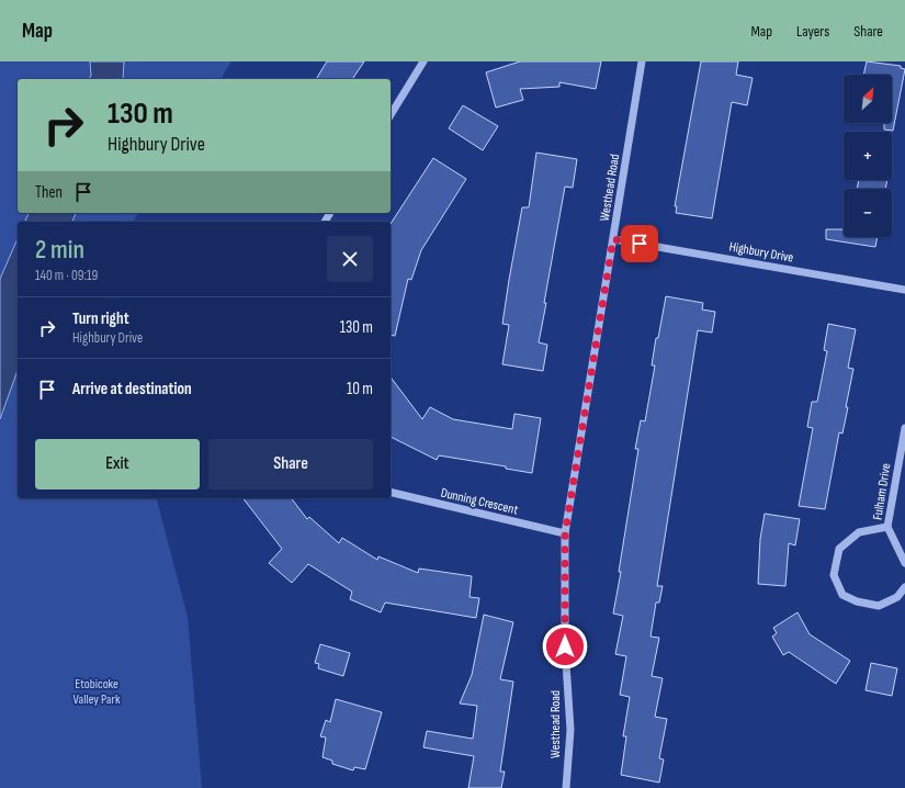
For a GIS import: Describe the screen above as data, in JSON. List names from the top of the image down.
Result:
{
  "streets": {
    "street": [
      "Westhead Road",
      "Highbury Drive",
      "Fulham Drive",
      "Dunning Crescent"
    ]
  },
  "crossings": [
    ["Westhead Road", "Highbury Drive"],
    ["Westhead Road", "Dunning Crescent"]
  ],
  "parks": ["Etobicoke Valley Park"],
  "north": "top right",
  "page": {
    "header": "Map",
    "nav": ["Map", "Layers", "Share"],
    "map_buttons": ["+", "−"],
    "turn": ["130 m", "Highbury Drive"],
    "then": "Then",
    "heading": ["2 min", "140 m · 09:19"],
    "list": [
      {
        "name": "Turn right",
        "note": "Highbury Drive",
        "value": "130 m"
      },
      {
        "name": "Arrive at destination",
        "value": "10 m"
      }
    ],
    "buttons": ["Exit", "Share"]
  }
}
